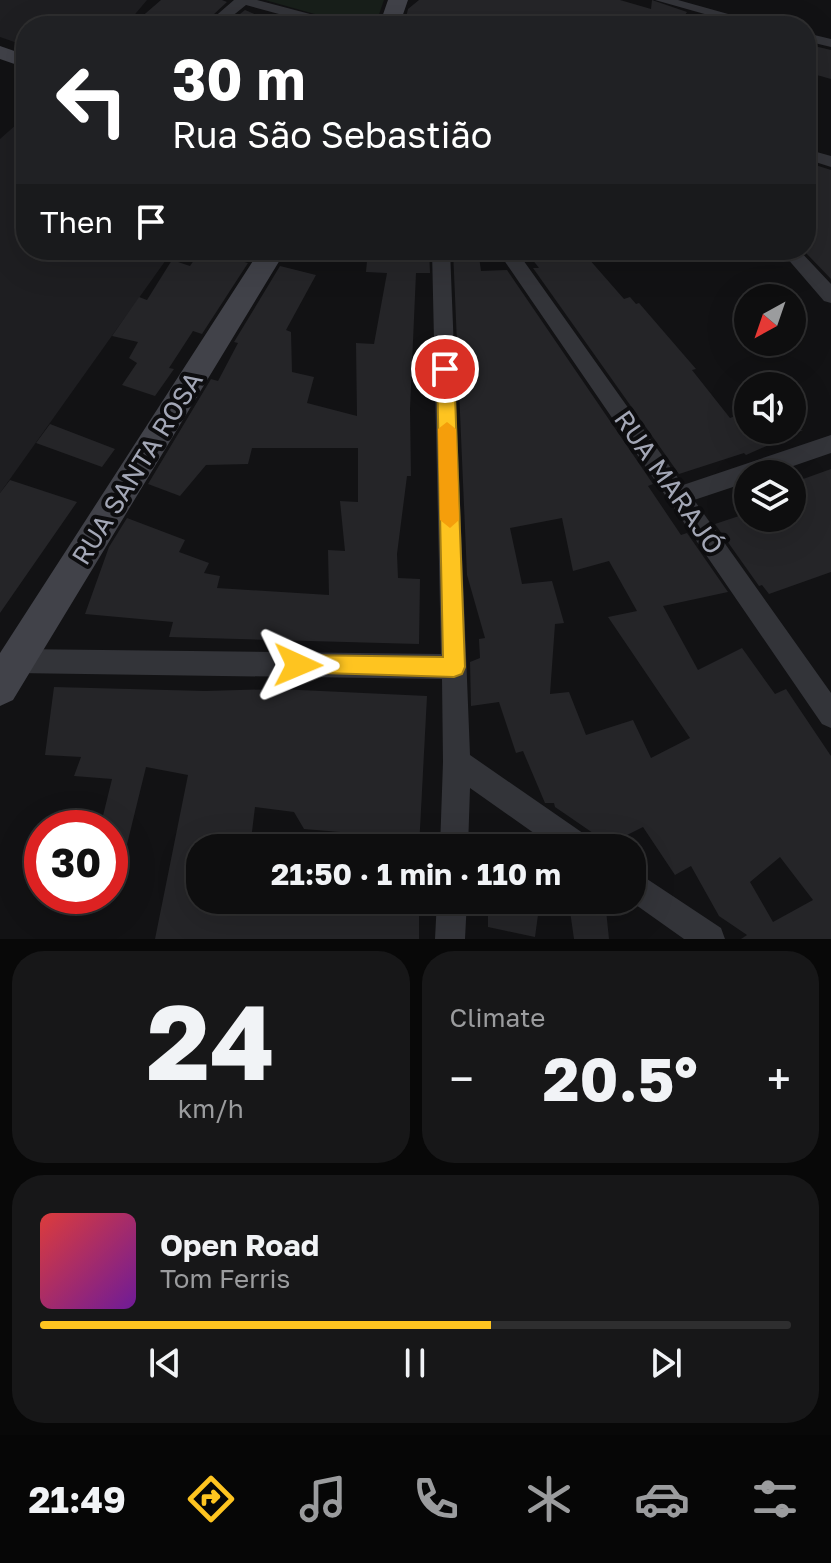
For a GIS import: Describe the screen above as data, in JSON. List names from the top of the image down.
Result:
{
  "streets": {
    "street": ["RUA SANTA ROSA", "RUA MARAJÓ"]
  },
  "north": "bottom left",
  "page": {
    "turn": ["30 m", "Rua São Sebastião"],
    "then": "Then",
    "limit": "30",
    "trip": "21:50 · 1 min · 110 m",
    "tile": [
      ["24", "km/h"],
      "Climate"
    ],
    "heat": ["−", "20.5°", "+"],
    "song": ["Open Road", "Tom Ferris"],
    "tabs": "21:49"
  }
}
